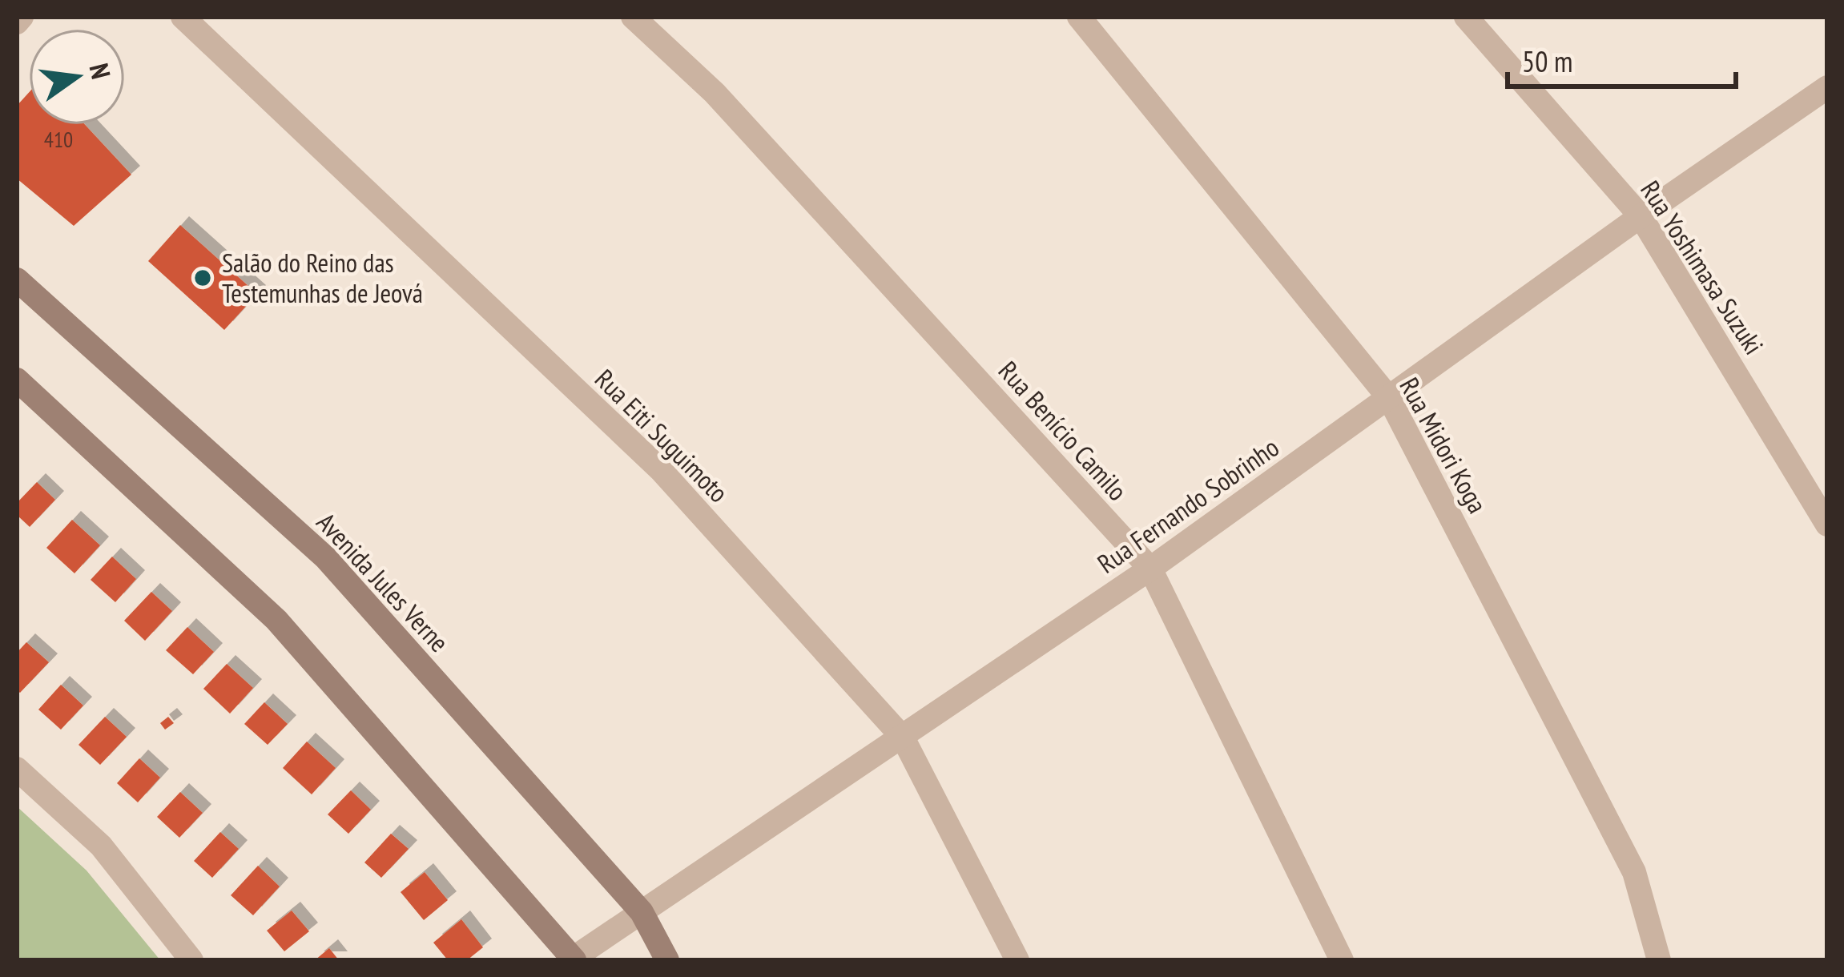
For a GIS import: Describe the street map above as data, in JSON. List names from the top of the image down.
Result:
{
  "streets": {
    "main road": ["Avenida Jules Verne"],
    "street": [
      "Rua Yoshimasa Suzuki",
      "Rua Benício Camilo",
      "Rua Eiti Suguimoto",
      "Rua Midori Koga",
      "Rua Fernando Sobrinho"
    ]
  },
  "crossings": [
    ["Rua Yoshimasa Suzuki", "Rua Fernando Sobrinho"],
    ["Rua Benício Camilo", "Rua Fernando Sobrinho"],
    ["Rua Eiti Suguimoto", "Rua Fernando Sobrinho"],
    ["Rua Midori Koga", "Rua Fernando Sobrinho"],
    ["Rua Fernando Sobrinho", "Avenida Jules Verne"]
  ],
  "places": ["Salão do Reino das Testemunhas de Jeová"],
  "house_numbers": ["410"],
  "scale_bar": "50 m",
  "north": "right"
}
